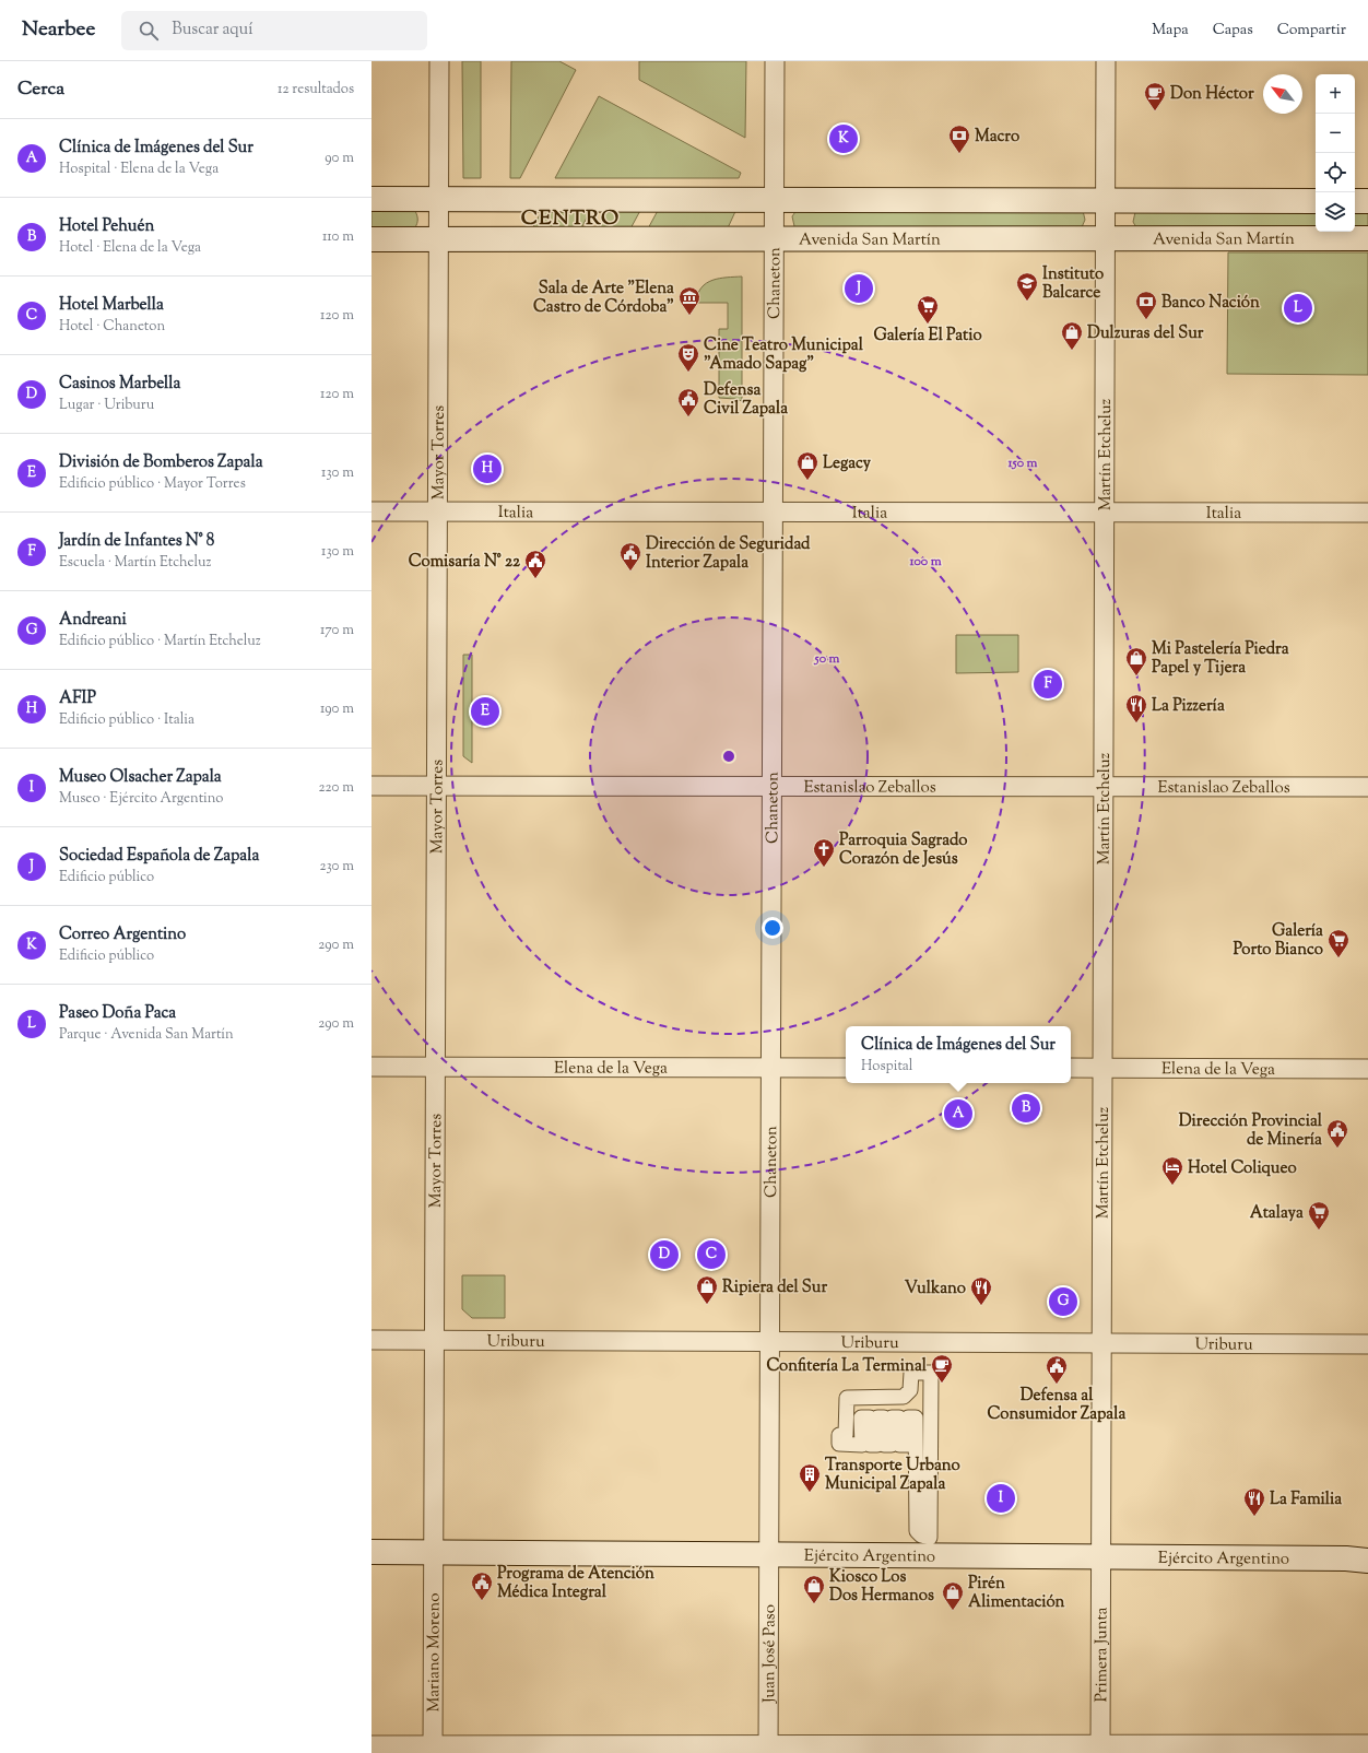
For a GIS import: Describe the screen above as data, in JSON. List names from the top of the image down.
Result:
{
  "streets": {
    "main road": ["Avenida San Martín", "Ejército Argentino"],
    "street": [
      "Chaneton",
      "Mayor Torres",
      "Martín Etcheluz",
      "Italia",
      "Estanislao Zeballos",
      "Elena de la Vega",
      "Uriburu",
      "Mariano Moreno",
      "Juan José Paso",
      "Primera Junta"
    ]
  },
  "crossings": [
    ["Avenida San Martín", "Chaneton"],
    ["Avenida San Martín", "Mayor Torres"],
    ["Avenida San Martín", "Martín Etcheluz"],
    ["Chaneton", "Italia"],
    ["Chaneton", "Estanislao Zeballos"],
    ["Chaneton", "Elena de la Vega"],
    ["Chaneton", "Uriburu"],
    ["Chaneton", "Ejército Argentino"],
    ["Chaneton", "Juan José Paso"],
    ["Mayor Torres", "Italia"],
    ["Mayor Torres", "Estanislao Zeballos"],
    ["Mayor Torres", "Elena de la Vega"],
    ["Mayor Torres", "Uriburu"],
    ["Mayor Torres", "Ejército Argentino"],
    ["Mayor Torres", "Mariano Moreno"],
    ["Martín Etcheluz", "Italia"],
    ["Martín Etcheluz", "Estanislao Zeballos"],
    ["Martín Etcheluz", "Elena de la Vega"],
    ["Martín Etcheluz", "Uriburu"],
    ["Martín Etcheluz", "Ejército Argentino"],
    ["Martín Etcheluz", "Primera Junta"],
    ["Ejército Argentino", "Mariano Moreno"],
    ["Ejército Argentino", "Juan José Paso"],
    ["Ejército Argentino", "Primera Junta"]
  ],
  "districts": ["CENTRO"],
  "places": {
    "cafe": ["Don Héctor", "Confitería La Terminal"],
    "bank": ["Macro", "Banco Nación"],
    "school or university": ["Instituto Balcarce"],
    "museum": ["Sala de Arte \"Elena Castro de Córdoba\""],
    "supermarket": ["Galería El Patio", "Galería Porto Bianco", "Atalaya"],
    "shop": [
      "Dulzuras del Sur",
      "Legacy",
      "Mi Pastelería Piedra Papel y Tijera",
      "Ripiera del Sur",
      "Kiosco Los Dos Hermanos",
      "Pirén Alimentación"
    ],
    "theatre": ["Cine Teatro Municipal \"Amado Sapag\""],
    "public building": [
      "Defensa Civil Zapala",
      "Dirección de Seguridad Interior Zapala",
      "Comisaría N° 22",
      "Dirección Provincial de Minería",
      "Defensa al Consumidor Zapala",
      "Programa de Atención Médica Integral"
    ],
    "restaurant": ["La Pizzería", "Vulkano", "La Familia"],
    "church": ["Parroquia Sagrado Corazón de Jesús"],
    "hotel": ["Hotel Coliqueo"],
    "building": ["Transporte Urbano Municipal Zapala"]
  },
  "north": "top left",
  "page": {
    "header": "Nearbee",
    "search": "Buscar aquí",
    "nav": ["Mapa", "Capas", "Compartir"],
    "heading": ["Cerca", "12 resultados"],
    "map_buttons": ["+", "−"],
    "list": [
      {
        "mark": "A",
        "name": "Clínica de Imágenes del Sur",
        "note": "Hospital · Elena de la Vega",
        "value": "90 m"
      },
      {
        "mark": "B",
        "name": "Hotel Pehuén",
        "note": "Hotel · Elena de la Vega",
        "value": "110 m"
      },
      {
        "mark": "C",
        "name": "Hotel Marbella",
        "note": "Hotel · Chaneton",
        "value": "120 m"
      },
      {
        "mark": "D",
        "name": "Casinos Marbella",
        "note": "Lugar · Uriburu",
        "value": "120 m"
      },
      {
        "mark": "E",
        "name": "División de Bomberos Zapala",
        "note": "Edificio público · Mayor Torres",
        "value": "130 m"
      },
      {
        "mark": "F",
        "name": "Jardín de Infantes N° 8",
        "note": "Escuela · Martín Etcheluz",
        "value": "130 m"
      },
      {
        "mark": "G",
        "name": "Andreani",
        "note": "Edificio público · Martín Etcheluz",
        "value": "170 m"
      },
      {
        "mark": "H",
        "name": "AFIP",
        "note": "Edificio público · Italia",
        "value": "190 m"
      },
      {
        "mark": "I",
        "name": "Museo Olsacher Zapala",
        "note": "Museo · Ejército Argentino",
        "value": "220 m"
      },
      {
        "mark": "J",
        "name": "Sociedad Española de Zapala",
        "note": "Edificio público",
        "value": "230 m"
      },
      {
        "mark": "K",
        "name": "Correo Argentino",
        "note": "Edificio público",
        "value": "290 m"
      },
      {
        "mark": "L",
        "name": "Paseo Doña Paca",
        "note": "Parque · Avenida San Martín",
        "value": "290 m"
      }
    ],
    "pins": [
      "K",
      "J",
      "L",
      "H",
      "F",
      "E",
      "B",
      "A",
      "C",
      "D",
      "G",
      "I"
    ],
    "popup": ["Clínica de Imágenes del Sur", "Hospital"]
  },
  "rings": ["150 m", "100 m", "50 m"]
}
